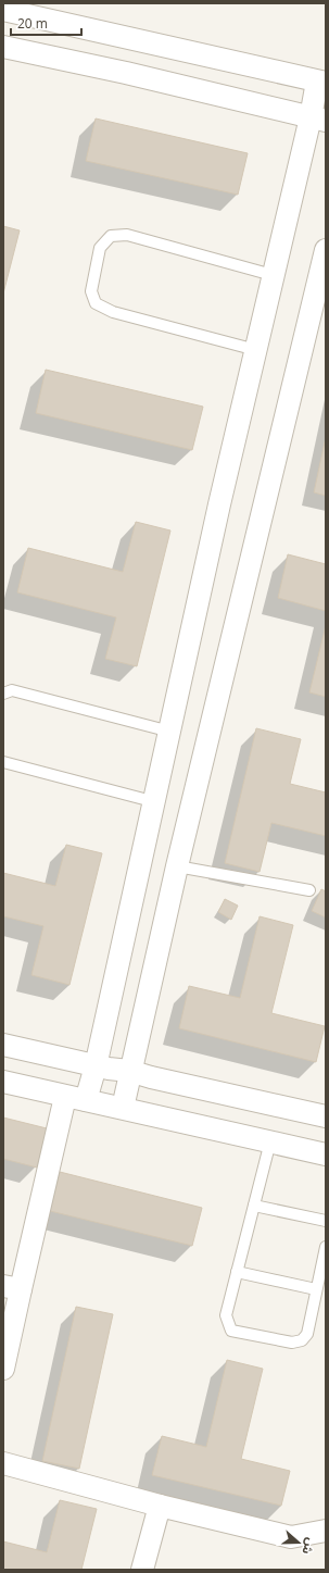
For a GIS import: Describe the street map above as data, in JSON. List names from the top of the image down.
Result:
{
  "scale_bar": "20 m",
  "north": "right"
}
